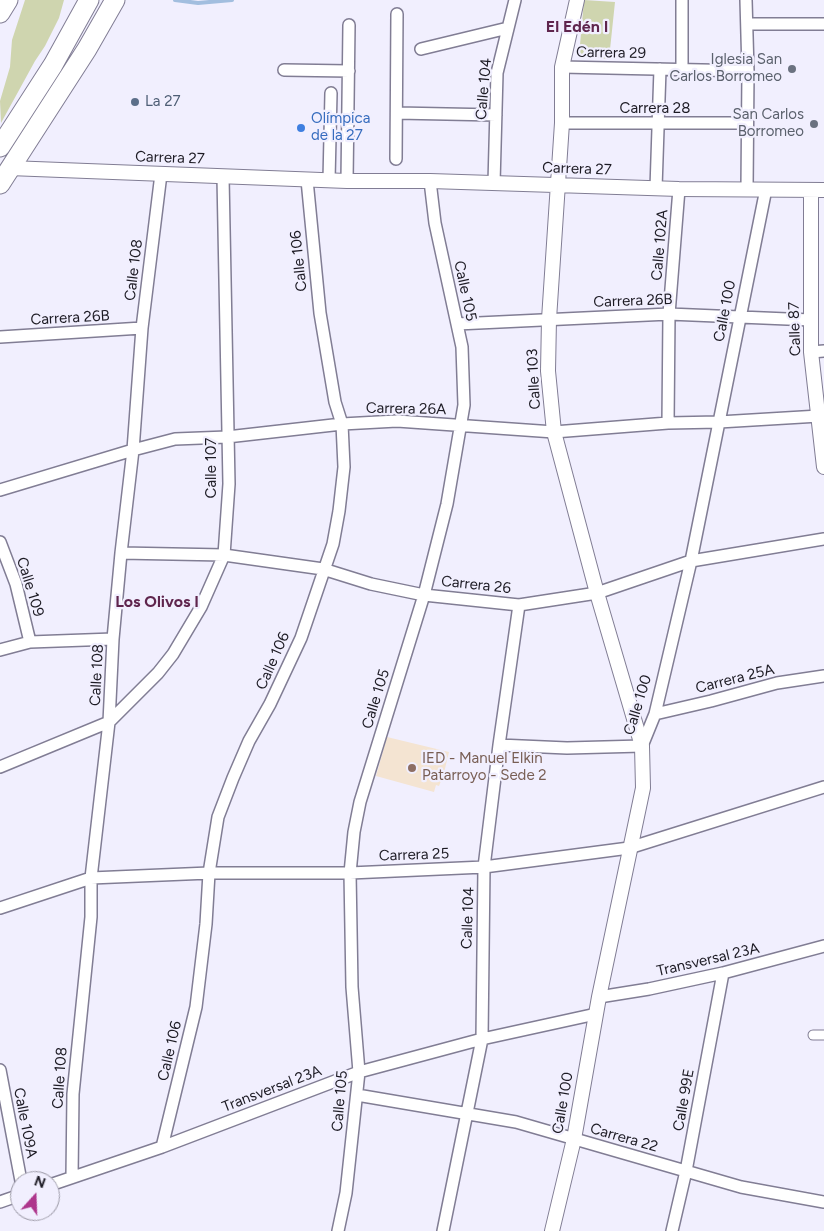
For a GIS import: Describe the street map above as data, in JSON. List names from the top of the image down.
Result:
{
  "streets": {
    "street": [
      "Carrera 29",
      "Calle 104",
      "Carrera 28",
      "Carrera 27",
      "Calle 102A",
      "Calle 106",
      "Calle 108",
      "Calle 105",
      "Carrera 26B",
      "Calle 100",
      "Calle 87",
      "Calle 103",
      "Carrera 26A",
      "Calle 107",
      "Carrera 26",
      "Calle 109",
      "Carrera 25A",
      "Carrera 25",
      "Transversal 23A",
      "Calle 99E",
      "Calle 109A",
      "Carrera 22"
    ]
  },
  "crossings": [
    ["Carrera 29", "Calle 102A"],
    ["Carrera 29", "Calle 103"],
    ["Calle 104", "Carrera 27"],
    ["Calle 104", "Carrera 26"],
    ["Calle 104", "Carrera 25"],
    ["Calle 104", "Transversal 23A"],
    ["Calle 104", "Carrera 22"],
    ["Carrera 28", "Calle 102A"],
    ["Carrera 28", "Calle 103"],
    ["Carrera 27", "Calle 102A"],
    ["Carrera 27", "Calle 106"],
    ["Carrera 27", "Calle 108"],
    ["Carrera 27", "Calle 105"],
    ["Carrera 27", "Calle 100"],
    ["Carrera 27", "Calle 87"],
    ["Carrera 27", "Calle 103"],
    ["Carrera 27", "Calle 107"],
    ["Calle 102A", "Carrera 26B"],
    ["Calle 102A", "Carrera 26A"],
    ["Calle 106", "Carrera 26A"],
    ["Calle 106", "Carrera 26"],
    ["Calle 106", "Carrera 25"],
    ["Calle 106", "Transversal 23A"],
    ["Calle 108", "Carrera 26B"],
    ["Calle 108", "Carrera 26A"],
    ["Calle 108", "Calle 107"],
    ["Calle 108", "Carrera 26"],
    ["Calle 108", "Carrera 25"],
    ["Calle 108", "Transversal 23A"],
    ["Calle 105", "Carrera 26B"],
    ["Calle 105", "Carrera 26A"],
    ["Calle 105", "Carrera 26"],
    ["Calle 105", "Carrera 25"],
    ["Calle 105", "Transversal 23A"],
    ["Calle 105", "Carrera 22"],
    ["Carrera 26B", "Calle 100"],
    ["Carrera 26B", "Calle 87"],
    ["Carrera 26B", "Calle 103"],
    ["Calle 100", "Calle 103"],
    ["Calle 100", "Carrera 26A"],
    ["Calle 100", "Carrera 26"],
    ["Calle 100", "Carrera 25A"],
    ["Calle 100", "Carrera 25"],
    ["Calle 100", "Transversal 23A"],
    ["Calle 100", "Carrera 22"],
    ["Calle 87", "Carrera 26A"],
    ["Calle 103", "Carrera 26A"],
    ["Calle 103", "Carrera 26"],
    ["Carrera 26A", "Calle 107"],
    ["Calle 107", "Carrera 26"],
    ["Transversal 23A", "Calle 99E"],
    ["Calle 99E", "Carrera 22"]
  ],
  "districts": ["El Edén I", "Los Olivos I"],
  "places": [
    "Iglesia San Carlos Borromeo",
    "La 27",
    "San Carlos Borromeo",
    "Olímpica de la 27",
    "IED - Manuel Elkin Patarroyo - Sede 2"
  ],
  "north": "top"
}
